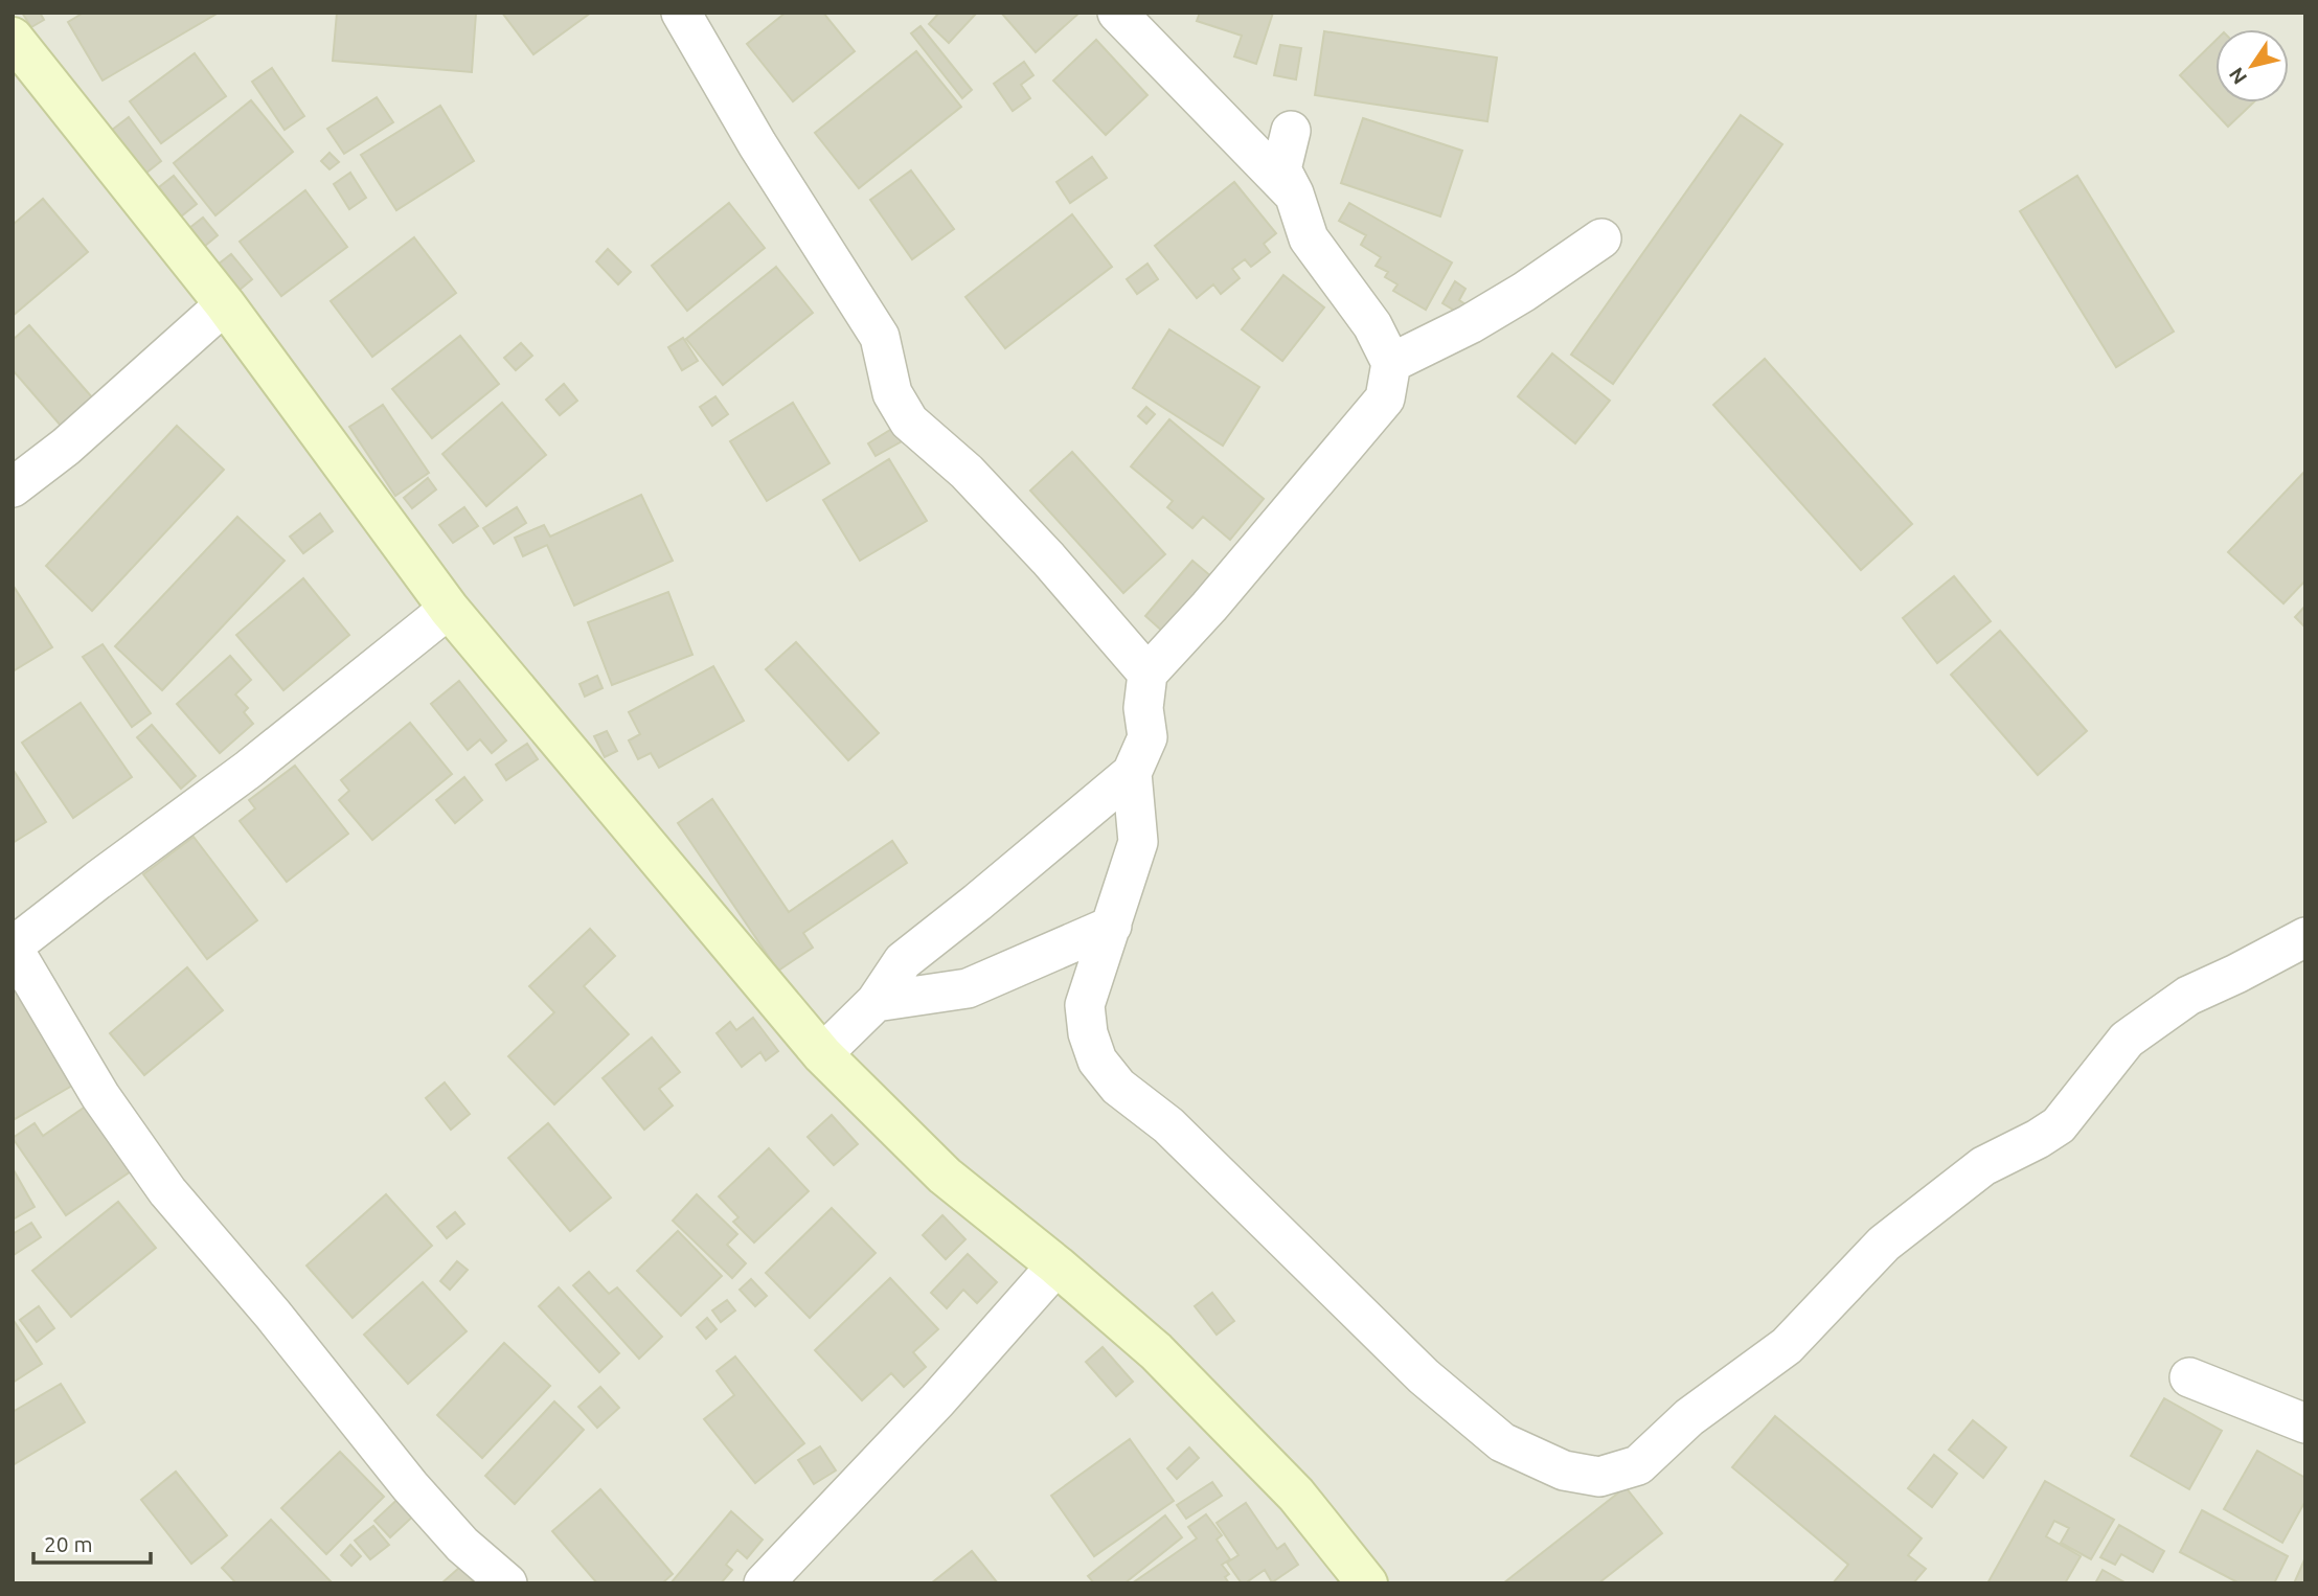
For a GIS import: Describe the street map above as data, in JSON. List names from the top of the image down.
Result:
{
  "scale_bar": "20 m",
  "north": "bottom left"
}
